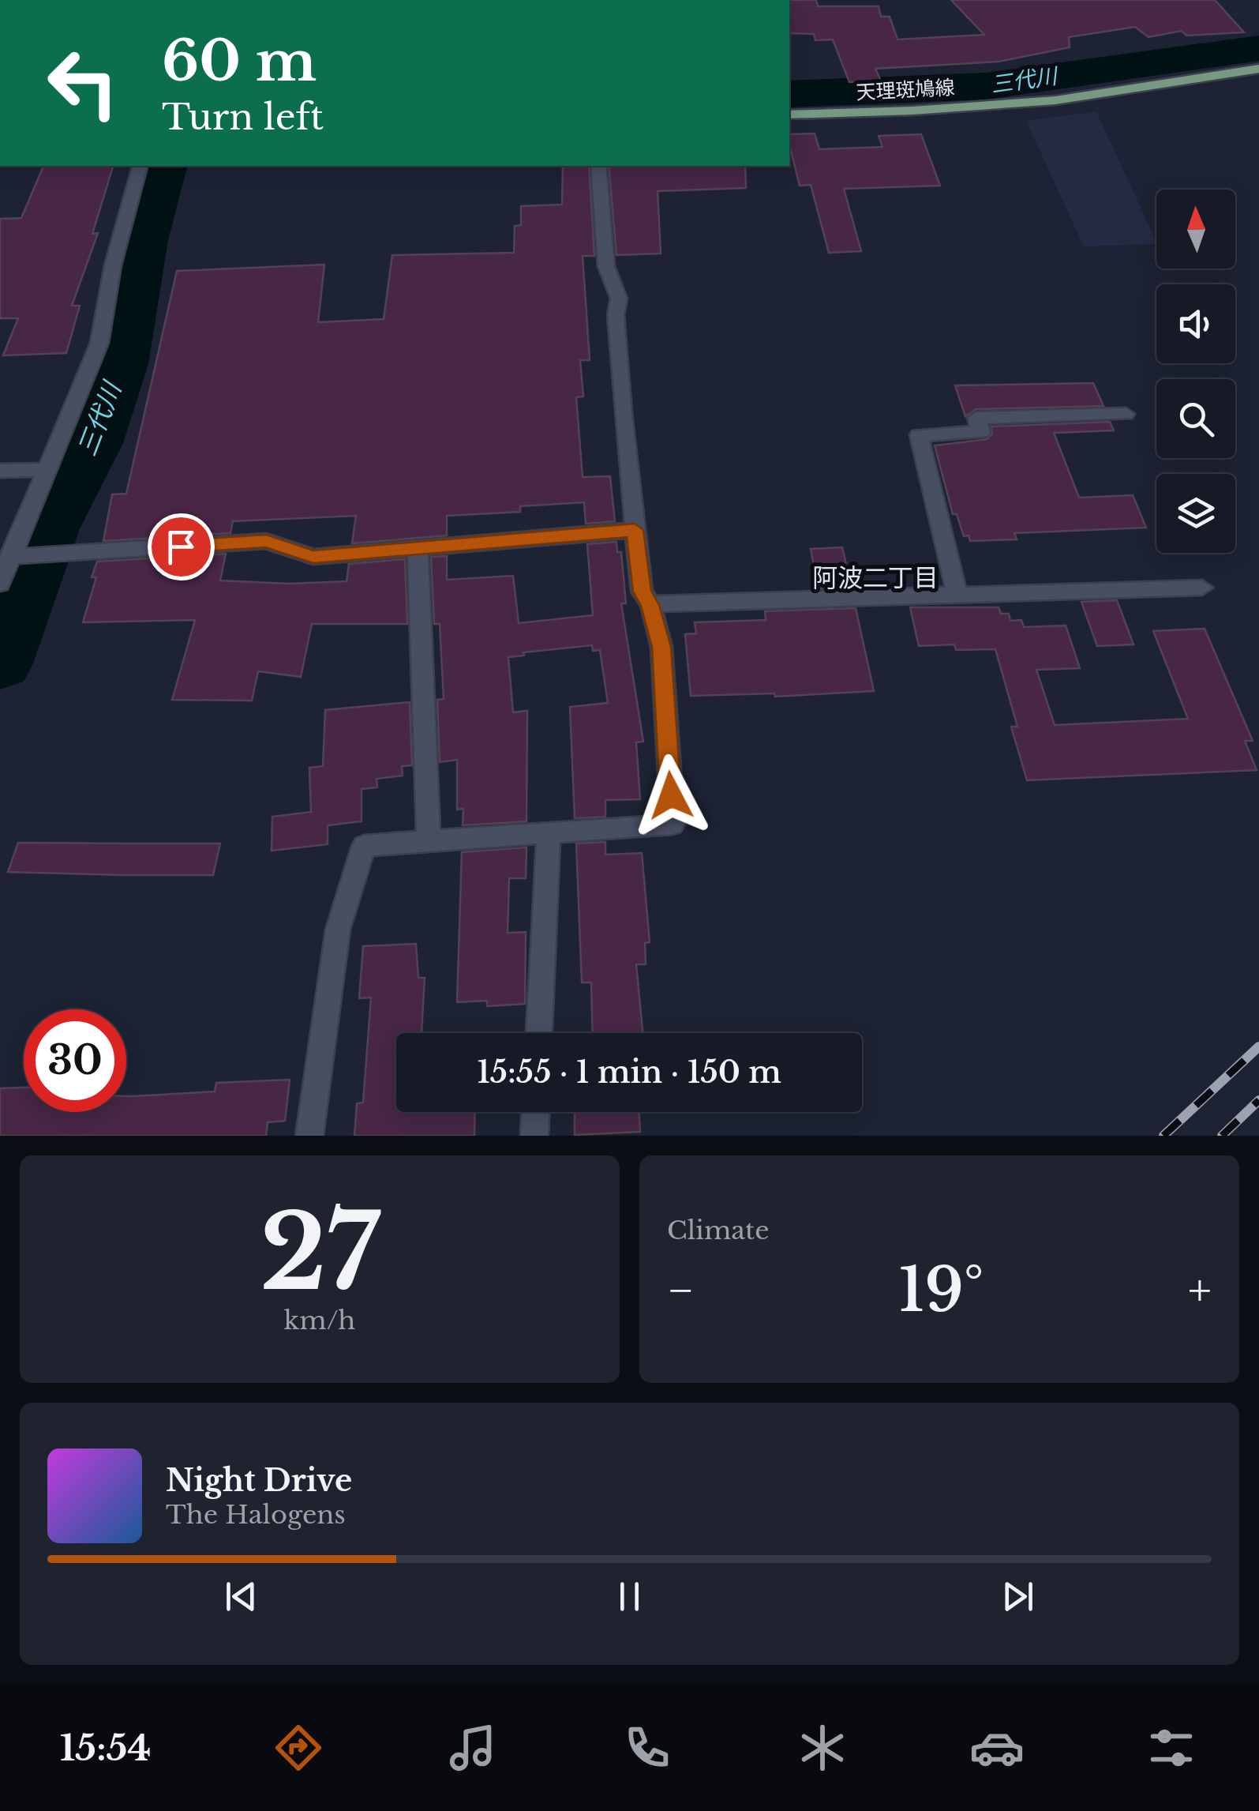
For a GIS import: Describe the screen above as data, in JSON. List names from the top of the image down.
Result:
{
  "streets": {
    "main road": ["天理斑鳩線"]
  },
  "districts": ["阿波二丁目"],
  "water": ["三代川"],
  "north": "top",
  "page": {
    "turn": ["60 m", "Turn left"],
    "limit": "30",
    "trip": "15:55 · 1 min · 150 m",
    "tile": [
      ["27", "km/h"],
      "Climate"
    ],
    "heat": ["−", "19°", "+"],
    "song": ["Night Drive", "The Halogens"],
    "tabs": "15:54"
  }
}
